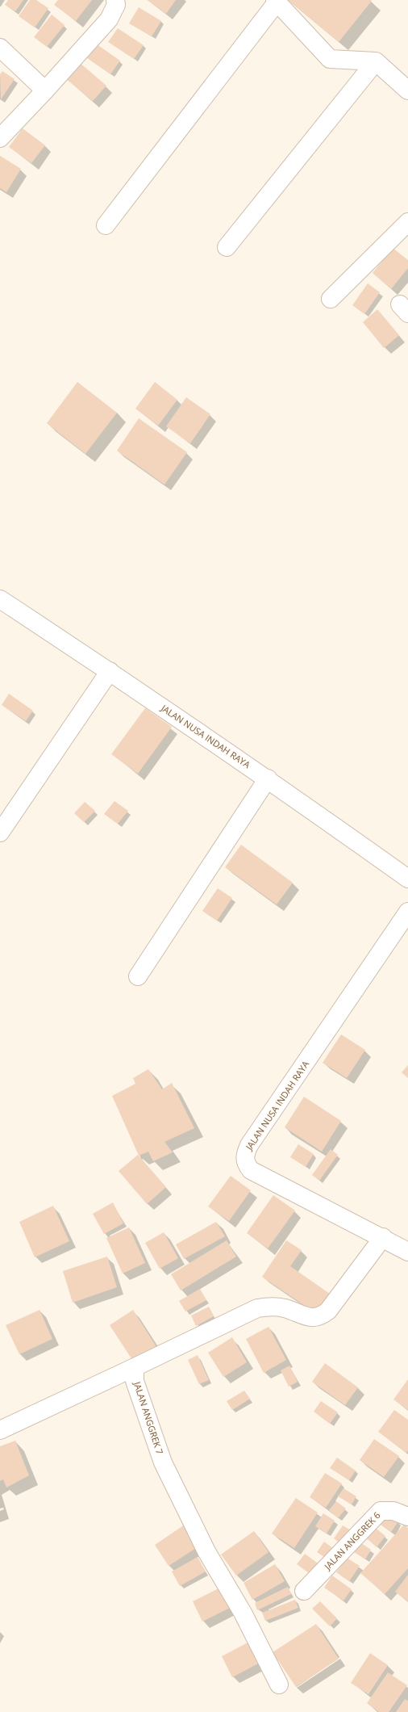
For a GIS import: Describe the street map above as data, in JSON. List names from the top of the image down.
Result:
{
  "streets": {
    "street": ["JALAN NUSA INDAH RAYA", "JALAN ANGGREK 7", "JALAN ANGGREK 6"]
  }
}
